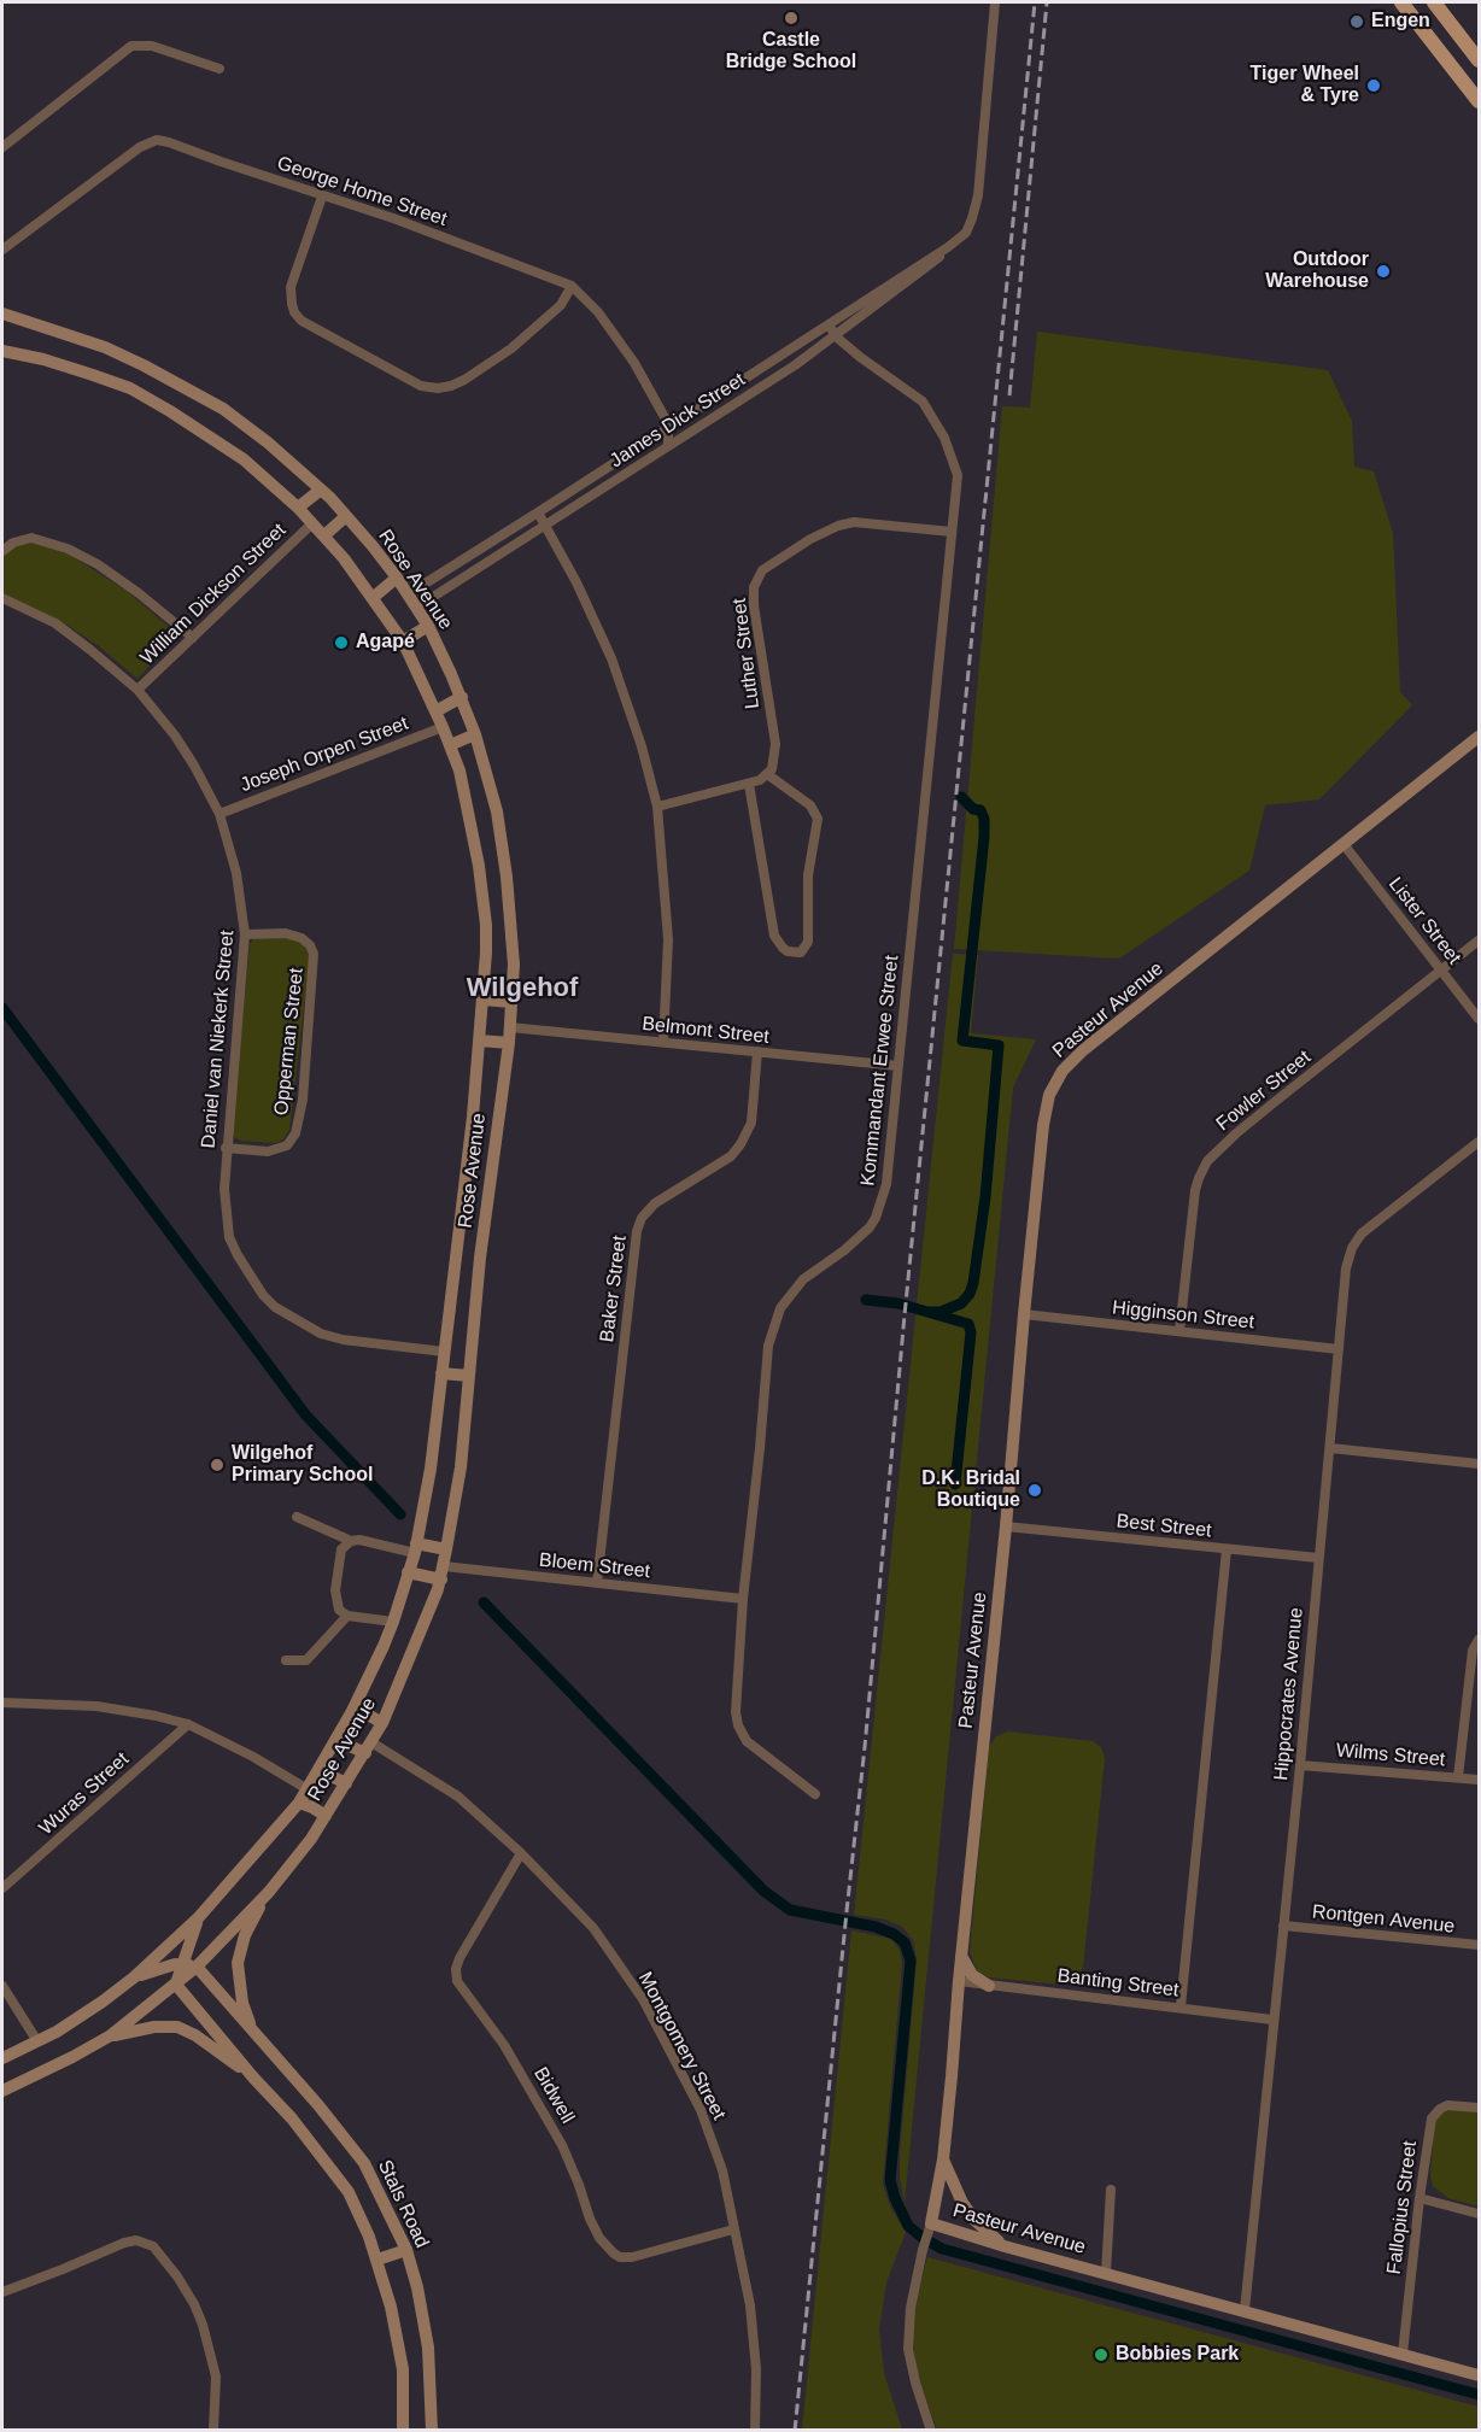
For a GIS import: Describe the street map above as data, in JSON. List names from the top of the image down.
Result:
{
  "streets": {
    "street": [
      "George Home Street",
      "James Dick Street",
      "Rose Avenue",
      "William Dickson Street",
      "Luther Street",
      "Joseph Orpen Street",
      "Lister Street",
      "Pasteur Avenue",
      "Belmont Street",
      "Daniel van Niekerk Street",
      "Opperman Street",
      "Kommandant Erwee Street",
      "Fowler Street",
      "Baker Street",
      "Higginson Street",
      "Best Street",
      "Bloem Street",
      "Hippocrates Avenue",
      "Wilms Street",
      "Wuras Street",
      "Rontgen Avenue",
      "Banting Street",
      "Montgomery Street",
      "Bidwell",
      "Stals Road",
      "Fallopius Street"
    ]
  },
  "crossings": [
    ["George Home Street", "James Dick Street"],
    ["James Dick Street", "Rose Avenue"],
    ["James Dick Street", "Kommandant Erwee Street"],
    ["Rose Avenue", "William Dickson Street"],
    ["Rose Avenue", "Joseph Orpen Street"],
    ["Rose Avenue", "Belmont Street"],
    ["Rose Avenue", "Daniel van Niekerk Street"],
    ["Rose Avenue", "Bloem Street"],
    ["Rose Avenue", "Montgomery Street"],
    ["Rose Avenue", "Stals Road"],
    ["William Dickson Street", "Daniel van Niekerk Street"],
    ["Luther Street", "Kommandant Erwee Street"],
    ["Joseph Orpen Street", "Daniel van Niekerk Street"],
    ["Lister Street", "Pasteur Avenue"],
    ["Lister Street", "Fowler Street"],
    ["Pasteur Avenue", "Higginson Street"],
    ["Pasteur Avenue", "Best Street"],
    ["Pasteur Avenue", "Hippocrates Avenue"],
    ["Pasteur Avenue", "Banting Street"],
    ["Pasteur Avenue", "Fallopius Street"],
    ["Belmont Street", "Kommandant Erwee Street"],
    ["Belmont Street", "Baker Street"],
    ["Daniel van Niekerk Street", "Opperman Street"],
    ["Kommandant Erwee Street", "Bloem Street"],
    ["Fowler Street", "Higginson Street"],
    ["Baker Street", "Bloem Street"],
    ["Higginson Street", "Hippocrates Avenue"],
    ["Best Street", "Hippocrates Avenue"],
    ["Hippocrates Avenue", "Wilms Street"],
    ["Hippocrates Avenue", "Rontgen Avenue"],
    ["Hippocrates Avenue", "Banting Street"],
    ["Montgomery Street", "Bidwell"]
  ],
  "districts": ["Wilgehof"],
  "places": [
    "Castle Bridge School",
    "Engen",
    "Tiger Wheel & Tyre",
    "Outdoor Warehouse",
    "Agapé",
    "Wilgehof Primary School",
    "D.K. Bridal Boutique",
    "Bobbies Park"
  ]
}
